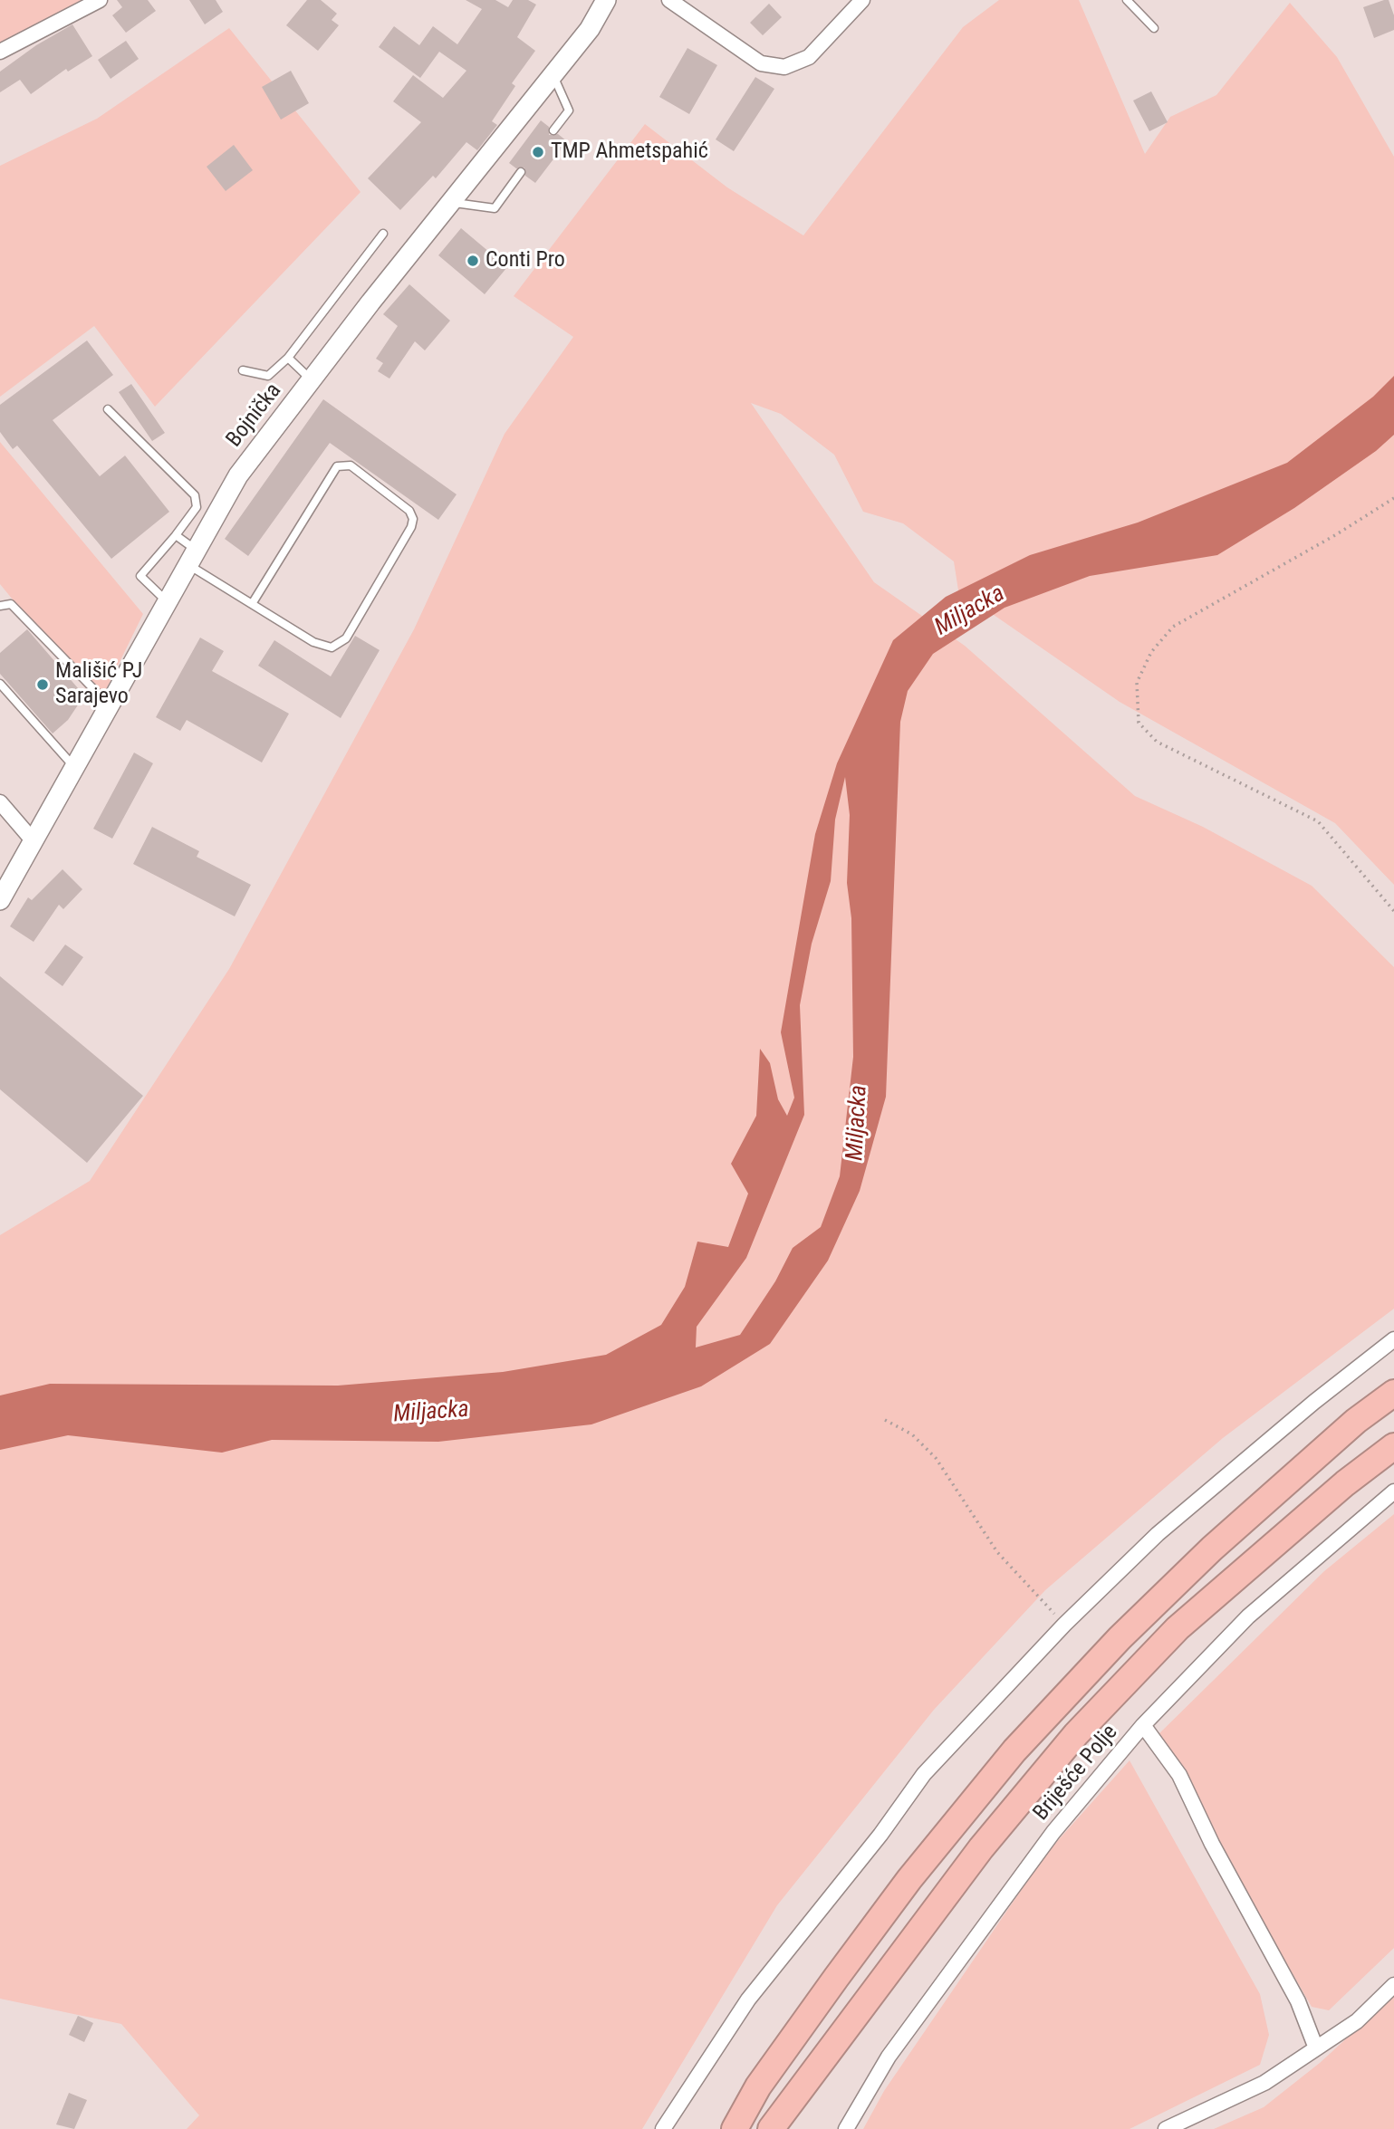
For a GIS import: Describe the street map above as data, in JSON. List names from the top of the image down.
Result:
{
  "streets": {
    "main road": ["Bojnička"],
    "street": ["Briješće Polje"]
  },
  "water": ["Miljacka"],
  "places": ["TMP Ahmetspahić", "Conti Pro", "Mališić PJ Sarajevo"]
}
